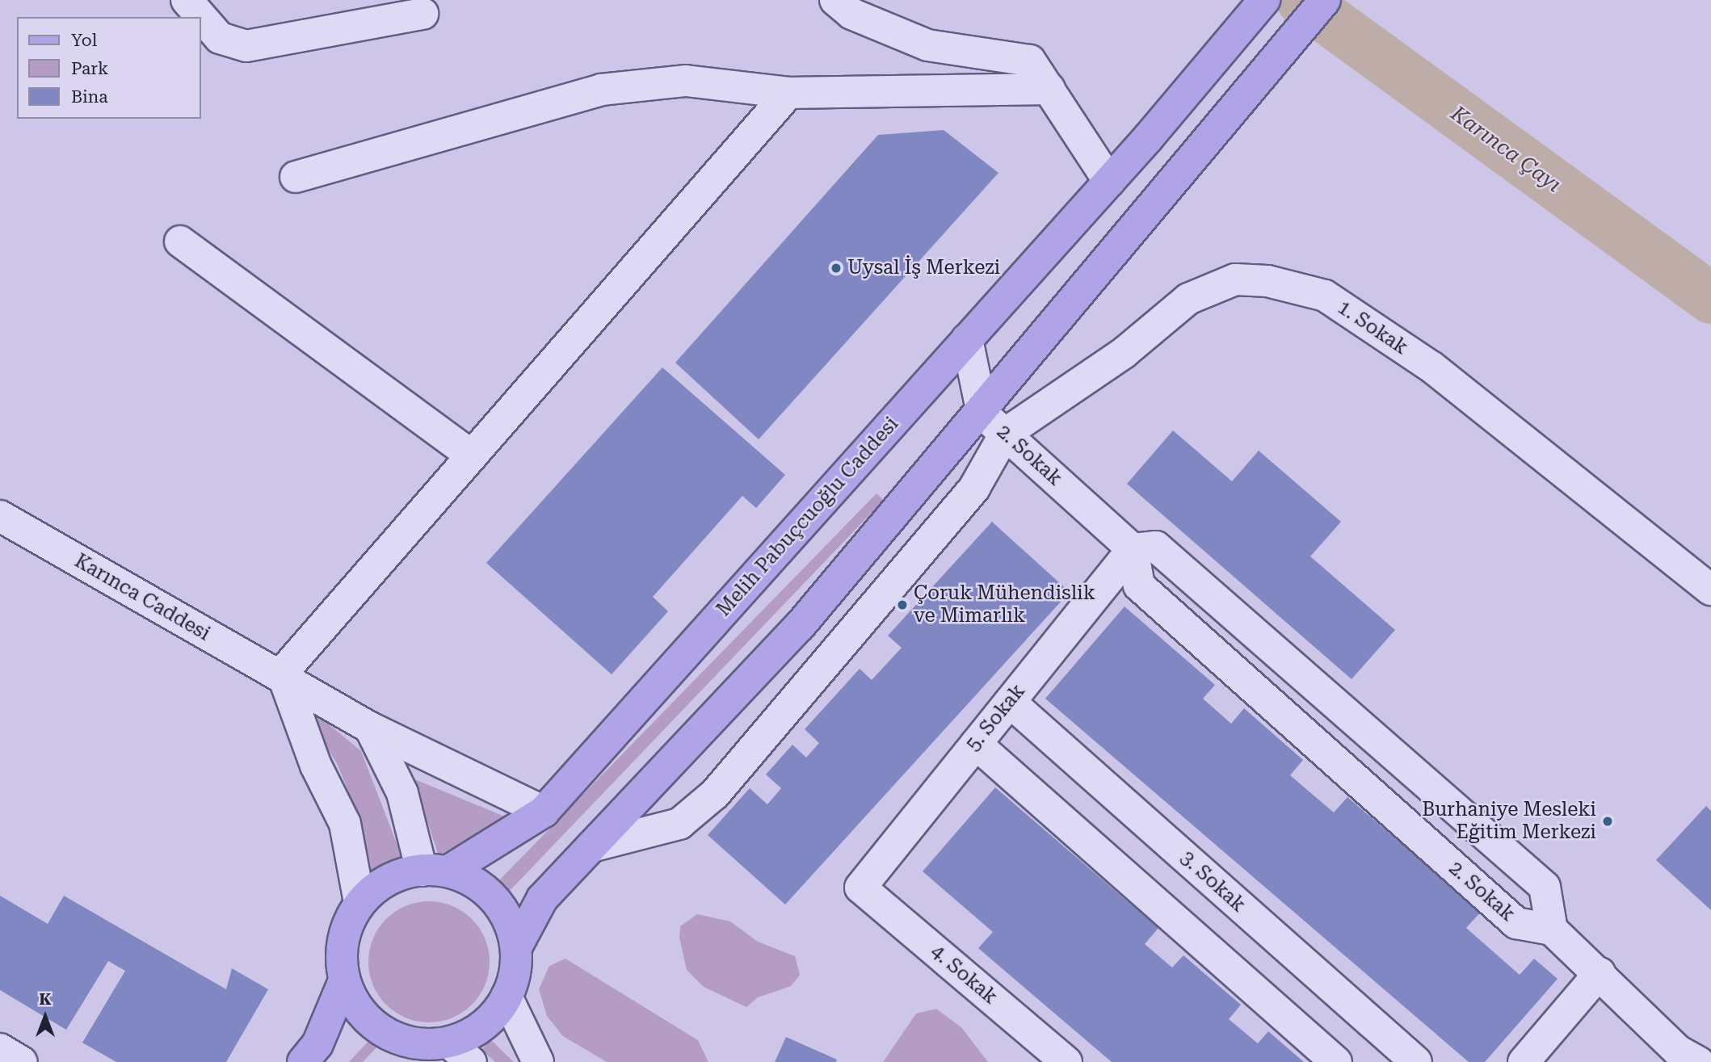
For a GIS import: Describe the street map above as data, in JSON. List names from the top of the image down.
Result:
{
  "streets": {
    "main road": ["Melih Pabuçcuoğlu Caddesi"],
    "street": [
      "1. Sokak",
      "2. Sokak",
      "Karınca Caddesi",
      "5. Sokak",
      "3. Sokak",
      "4. Sokak"
    ]
  },
  "crossings": [
    ["1. Sokak", "2. Sokak"],
    ["2. Sokak", "Melih Pabuçcuoğlu Caddesi"],
    ["2. Sokak", "5. Sokak"],
    ["Melih Pabuçcuoğlu Caddesi", "Karınca Caddesi"],
    ["5. Sokak", "3. Sokak"],
    ["5. Sokak", "4. Sokak"]
  ],
  "water": ["Karınca Çayı"],
  "places": ["Uysal İş Merkezi", "Çoruk Mühendislik ve Mimarlık", "Burhaniye Mesleki Eğitim Merkezi"],
  "legend": ["Yol", "Park", "Bina"],
  "north": "top"
}
